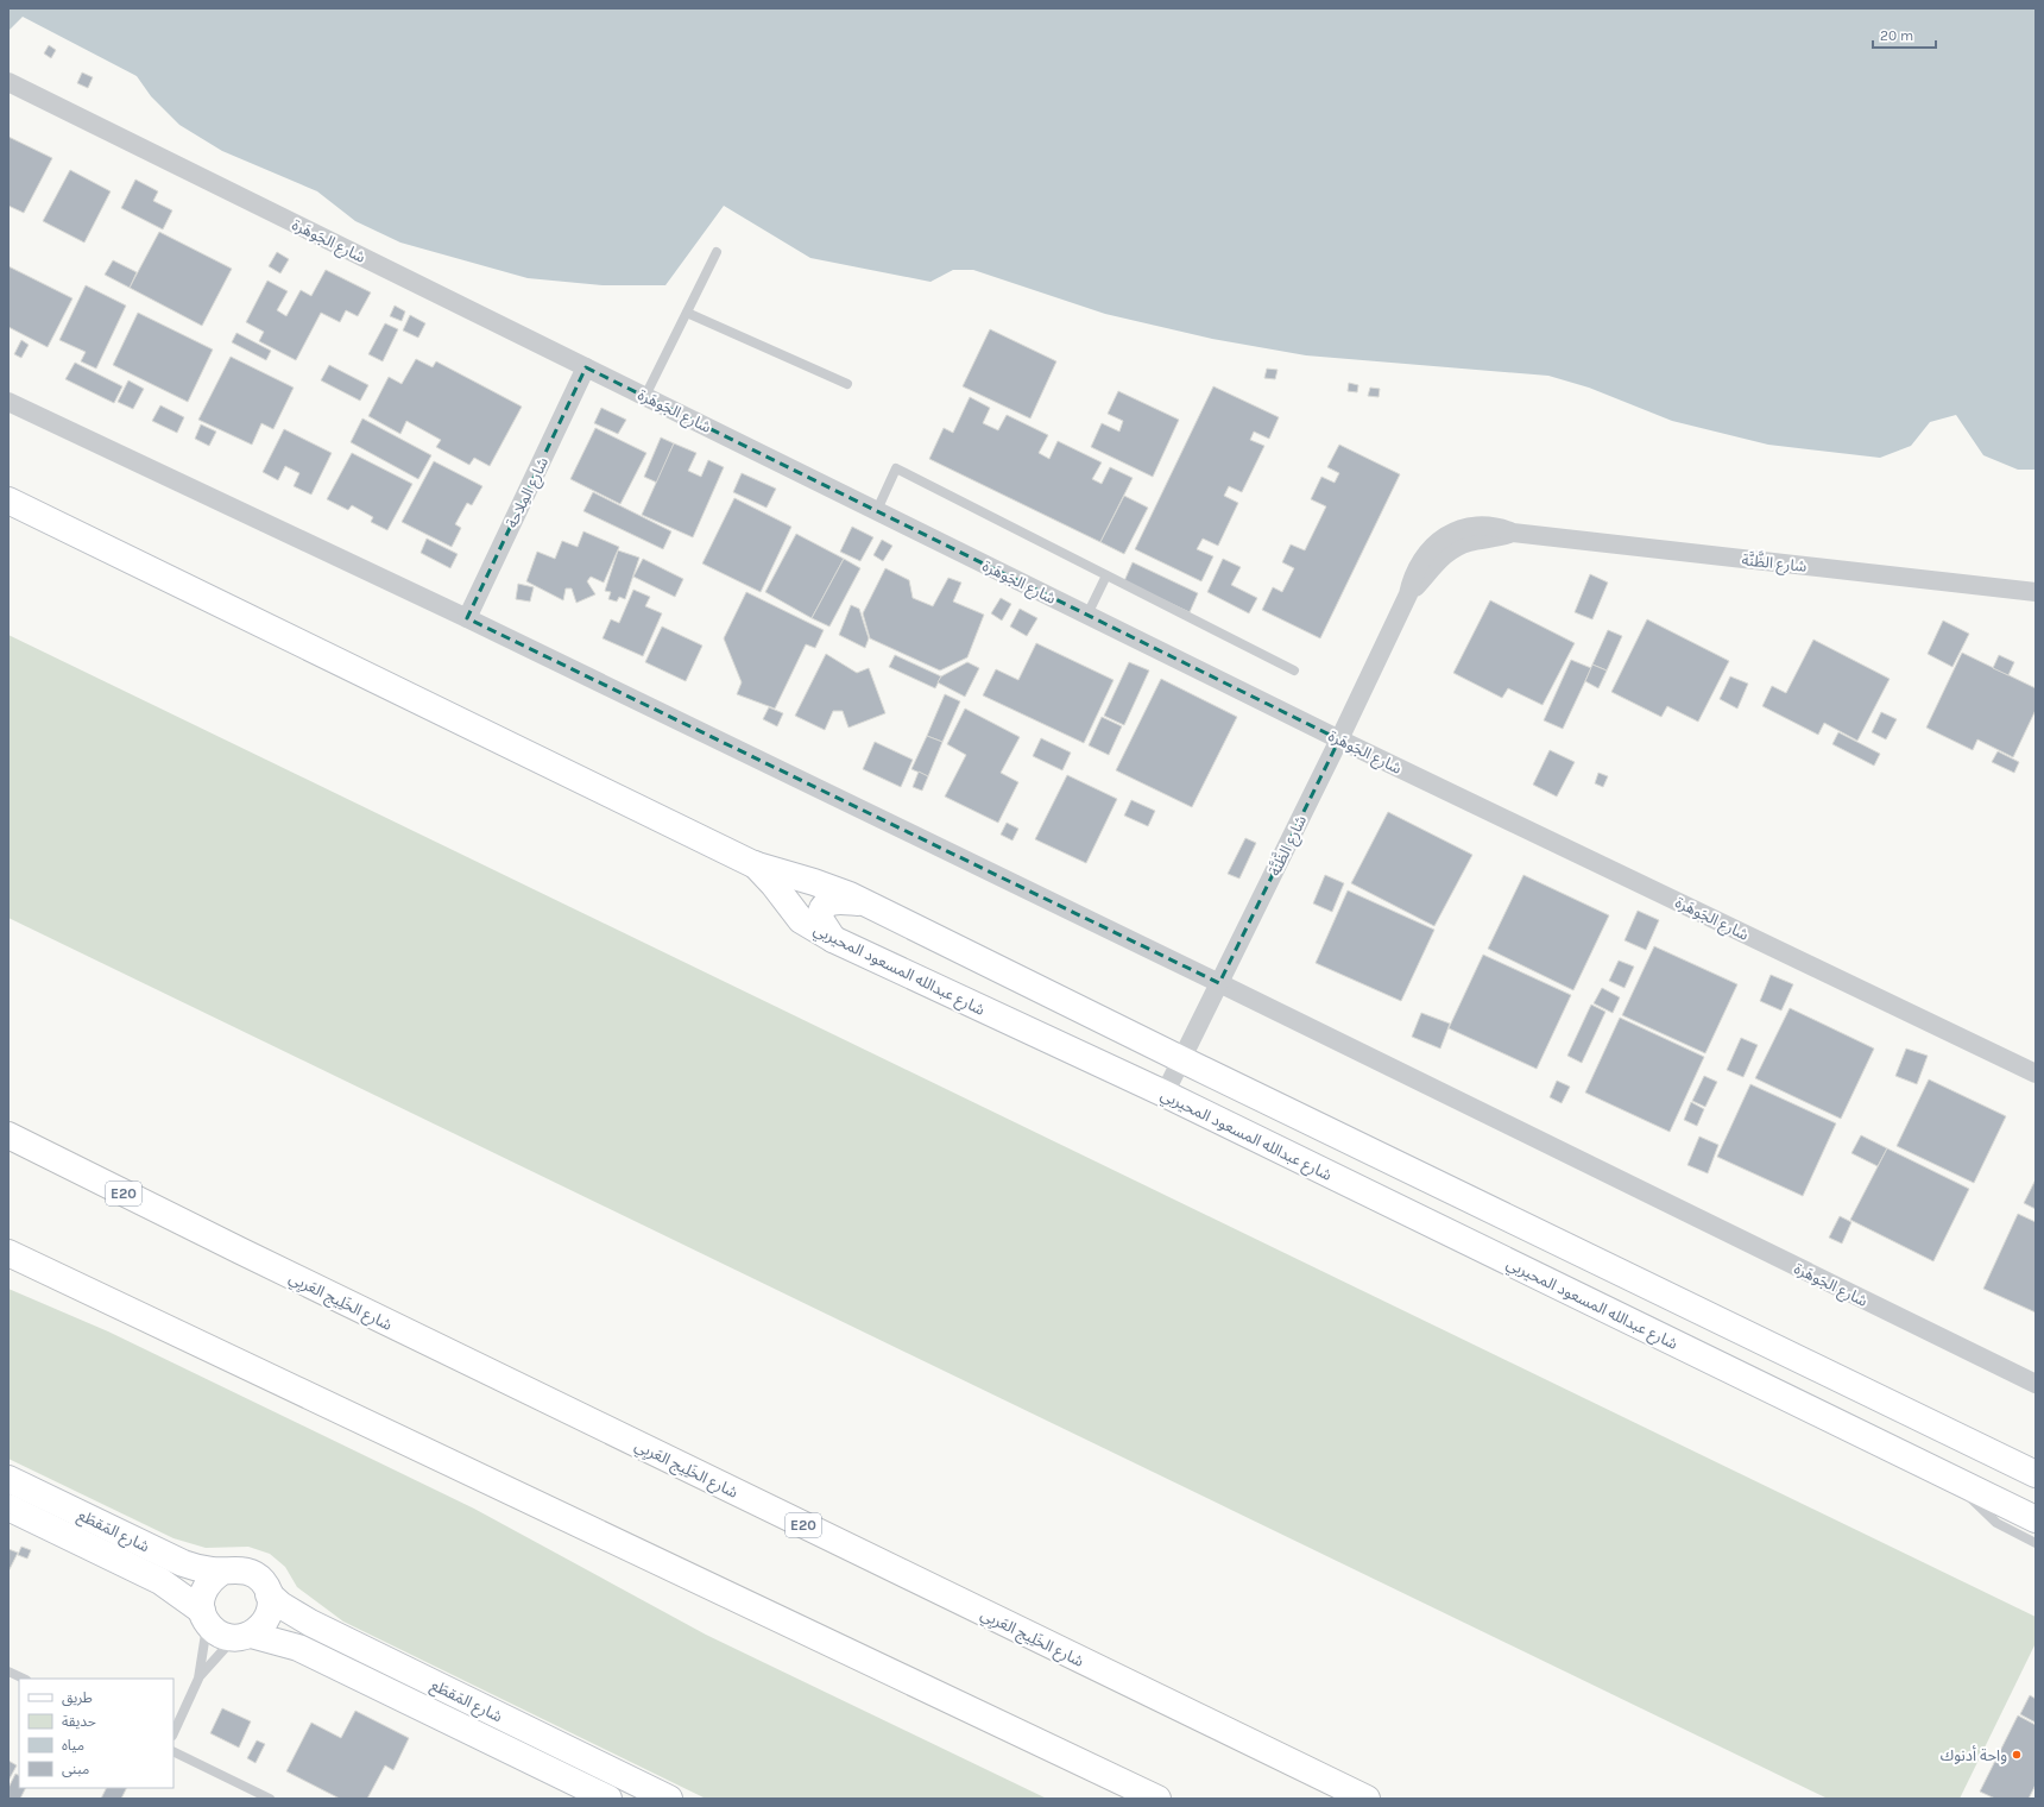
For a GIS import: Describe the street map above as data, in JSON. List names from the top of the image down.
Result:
{
  "streets": {
    "main road": [
      "شارع عبدالله المسعود المحيربي",
      "E20",
      "شارع الخَلِيج العَربِي",
      "شارع المَقطَع"
    ],
    "street": ["شارع الجَوهَرة", "شارع المِلاحة", "شارع الظَّنَّة"]
  },
  "crossings": [
    ["شارع الجَوهَرة", "شارع المِلاحة"],
    ["شارع الجَوهَرة", "شارع الظَّنَّة"],
    ["شارع الظَّنَّة", "شارع عبدالله المسعود المحيربي"]
  ],
  "places": ["واحة أدنوك"],
  "legend": [
    "طريق",
    "حديقة",
    "مياه",
    "مبنى"
  ],
  "scale_bar": "20 m"
}
